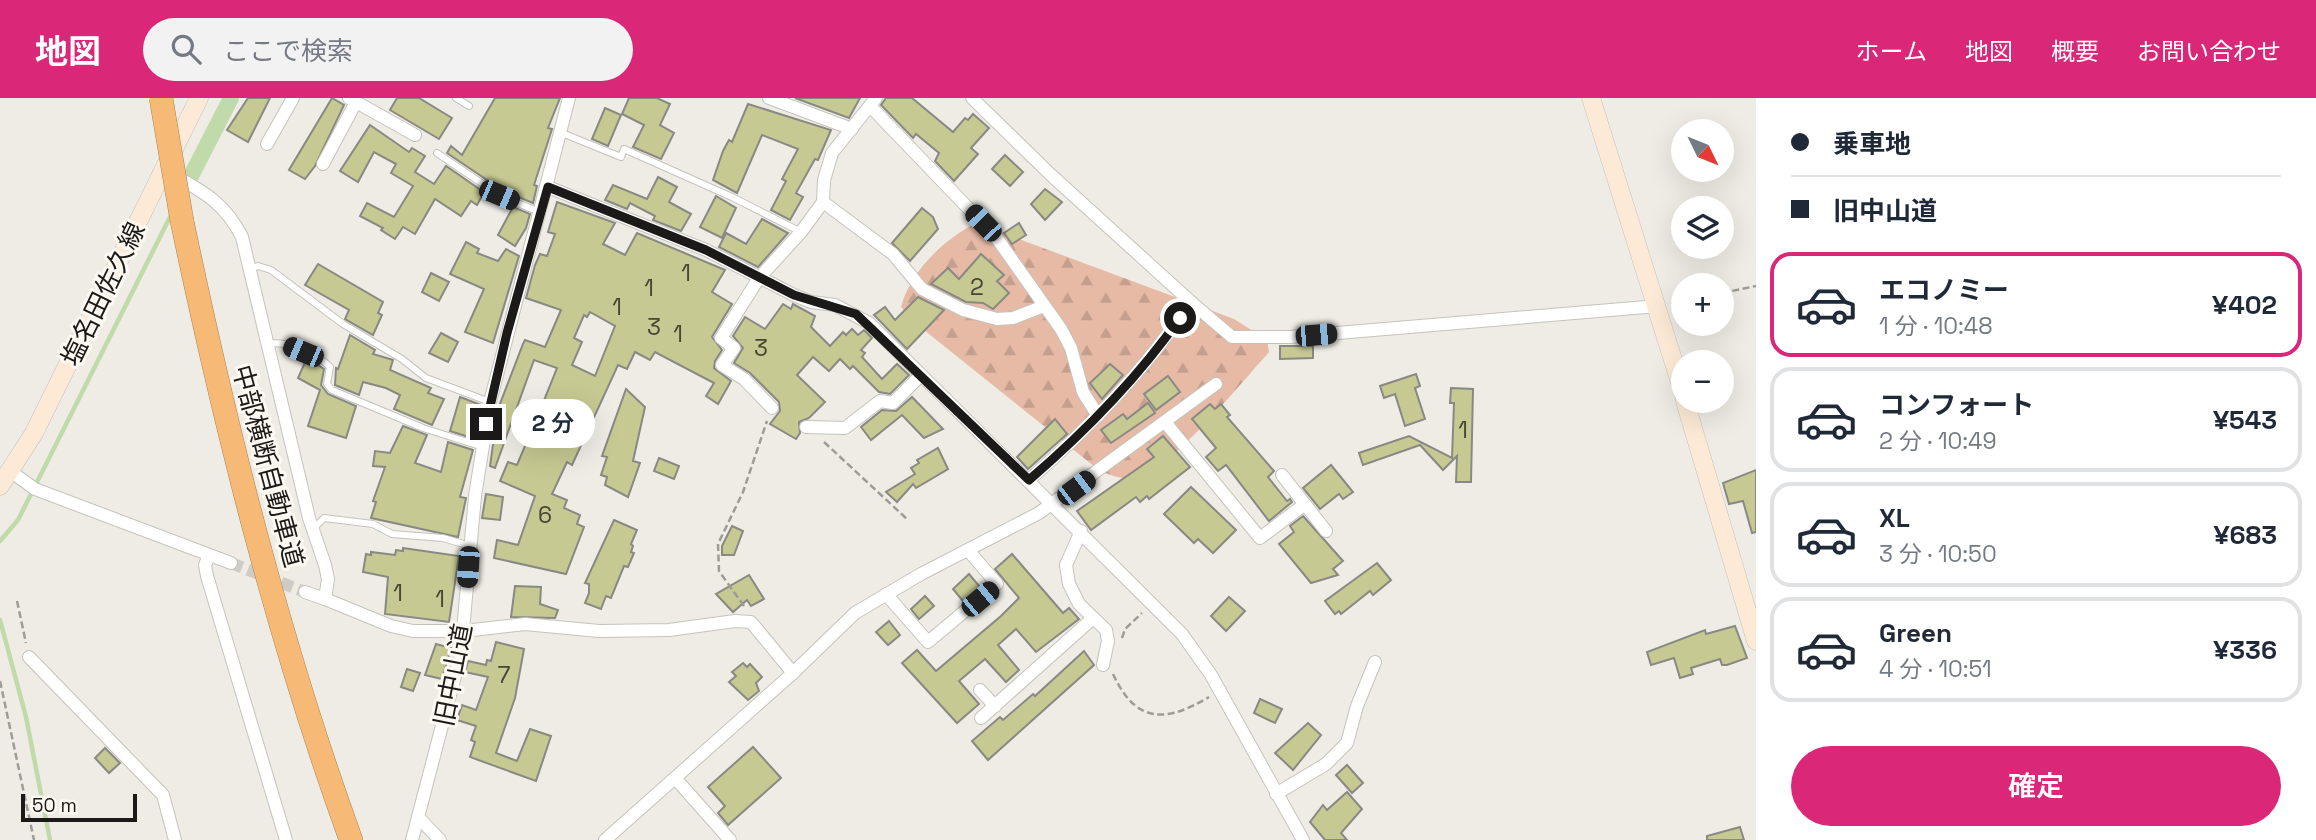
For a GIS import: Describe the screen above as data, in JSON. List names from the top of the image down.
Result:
{
  "streets": {
    "highway": ["中部横断自動車道"],
    "street": ["塩名田佐久線", "旧中山道"]
  },
  "house_numbers": [
    "1",
    "2",
    "1",
    "1",
    "3",
    "1",
    "3",
    "1",
    "6",
    "1",
    "1",
    "7"
  ],
  "scale_bar": "50 m",
  "north": "bottom right",
  "page": {
    "header": "地図",
    "search": "ここで検索",
    "nav": [
      "ホーム",
      "地図",
      "概要",
      "お問い合わせ"
    ],
    "banner": ["乗車地", "旧中山道"],
    "map_buttons": ["+", "−"],
    "list": [
      {
        "name": "エコノミー",
        "note": "1 分 · 10:48",
        "value": "¥402"
      },
      {
        "name": "コンフォート",
        "note": "2 分 · 10:49",
        "value": "¥543"
      },
      {
        "name": "XL",
        "note": "3 分 · 10:50",
        "value": "¥683"
      },
      {
        "name": "Green",
        "note": "4 分 · 10:51",
        "value": "¥336"
      }
    ],
    "bubble": "2 分",
    "buttons": "確定",
    "scale": "50 m"
  }
}
